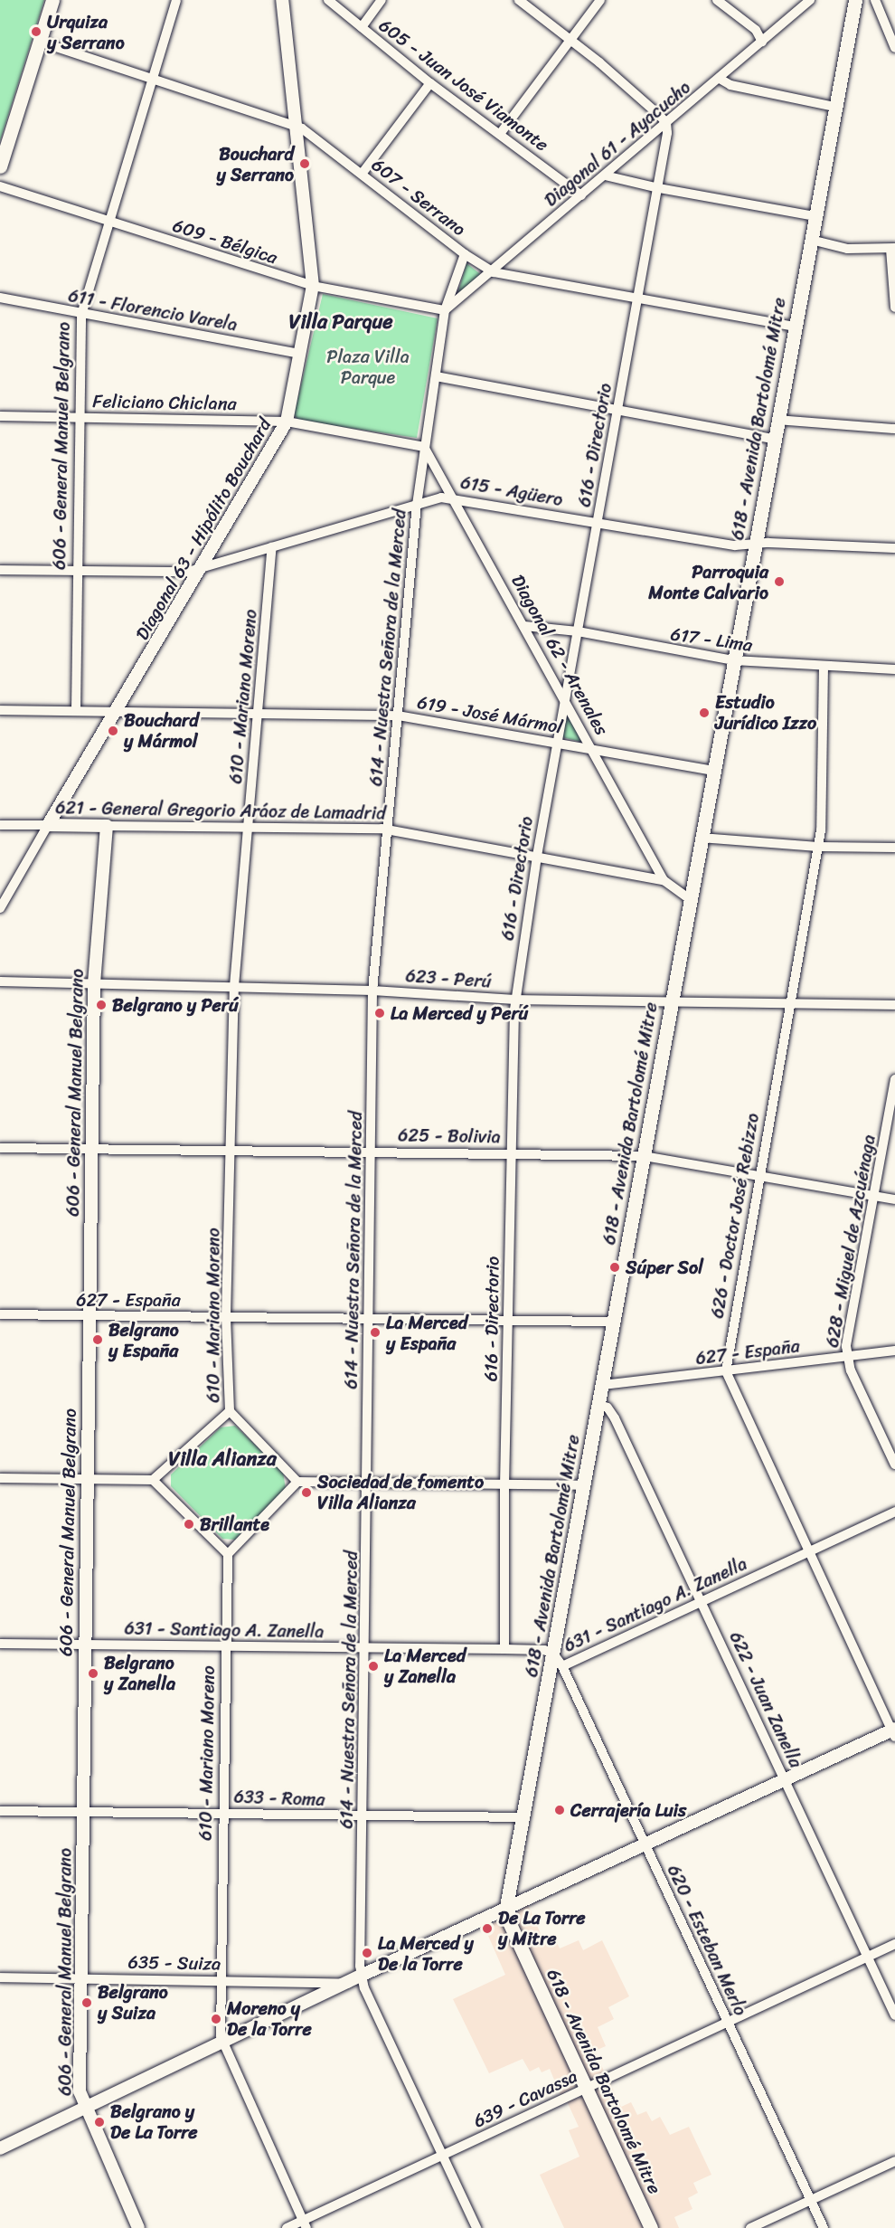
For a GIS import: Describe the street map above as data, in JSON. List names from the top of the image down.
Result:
{
  "streets": {
    "main road": ["618 - Avenida Bartolomé Mitre"],
    "street": [
      "605 - Juan José Viamonte",
      "Diagonal 61 - Ayacucho",
      "607 - Serrano",
      "609 - Bélgica",
      "611 - Florencio Varela",
      "Feliciano Chiclana",
      "616 - Directorio",
      "606 - General Manuel Belgrano",
      "615 - Agüero",
      "Diagonal 63 - Hipólito Bouchard",
      "617 - Lima",
      "614 - Nuestra Señora de la Merced",
      "Diagonal 62 - Arenales",
      "610 - Mariano Moreno",
      "619 - José Mármol",
      "621 - General Gregorio Aráoz de Lamadrid",
      "623 - Perú",
      "625 - Bolivia",
      "626 - Doctor José Rebizzo",
      "628 - Miguel de Azcuénaga",
      "627 - España",
      "631 - Santiago A. Zanella",
      "622 - Juan Zanella",
      "633 - Roma",
      "620 - Esteban Merlo",
      "635 - Suiza",
      "639 - Cavassa"
    ]
  },
  "crossings": [
    ["605 - Juan José Viamonte", "Diagonal 61 - Ayacucho"],
    ["Diagonal 61 - Ayacucho", "607 - Serrano"],
    ["Diagonal 61 - Ayacucho", "609 - Bélgica"],
    ["Diagonal 61 - Ayacucho", "616 - Directorio"],
    ["Diagonal 61 - Ayacucho", "614 - Nuestra Señora de la Merced"],
    ["607 - Serrano", "618 - Avenida Bartolomé Mitre"],
    ["607 - Serrano", "616 - Directorio"],
    ["607 - Serrano", "606 - General Manuel Belgrano"],
    ["607 - Serrano", "Diagonal 63 - Hipólito Bouchard"],
    ["607 - Serrano", "614 - Nuestra Señora de la Merced"],
    ["609 - Bélgica", "606 - General Manuel Belgrano"],
    ["609 - Bélgica", "Diagonal 63 - Hipólito Bouchard"],
    ["609 - Bélgica", "614 - Nuestra Señora de la Merced"],
    ["611 - Florencio Varela", "606 - General Manuel Belgrano"],
    ["611 - Florencio Varela", "Diagonal 63 - Hipólito Bouchard"],
    ["Feliciano Chiclana", "606 - General Manuel Belgrano"],
    ["Feliciano Chiclana", "Diagonal 63 - Hipólito Bouchard"],
    ["Feliciano Chiclana", "614 - Nuestra Señora de la Merced"],
    ["Feliciano Chiclana", "Diagonal 62 - Arenales"],
    ["618 - Avenida Bartolomé Mitre", "615 - Agüero"],
    ["618 - Avenida Bartolomé Mitre", "617 - Lima"],
    ["618 - Avenida Bartolomé Mitre", "619 - José Mármol"],
    ["618 - Avenida Bartolomé Mitre", "621 - General Gregorio Aráoz de Lamadrid"],
    ["618 - Avenida Bartolomé Mitre", "623 - Perú"],
    ["618 - Avenida Bartolomé Mitre", "625 - Bolivia"],
    ["618 - Avenida Bartolomé Mitre", "627 - España"],
    ["618 - Avenida Bartolomé Mitre", "631 - Santiago A. Zanella"],
    ["618 - Avenida Bartolomé Mitre", "622 - Juan Zanella"],
    ["618 - Avenida Bartolomé Mitre", "633 - Roma"],
    ["618 - Avenida Bartolomé Mitre", "639 - Cavassa"],
    ["616 - Directorio", "615 - Agüero"],
    ["616 - Directorio", "617 - Lima"],
    ["616 - Directorio", "Diagonal 62 - Arenales"],
    ["616 - Directorio", "619 - José Mármol"],
    ["616 - Directorio", "621 - General Gregorio Aráoz de Lamadrid"],
    ["616 - Directorio", "623 - Perú"],
    ["616 - Directorio", "625 - Bolivia"],
    ["616 - Directorio", "627 - España"],
    ["616 - Directorio", "631 - Santiago A. Zanella"],
    ["606 - General Manuel Belgrano", "615 - Agüero"],
    ["606 - General Manuel Belgrano", "619 - José Mármol"],
    ["606 - General Manuel Belgrano", "621 - General Gregorio Aráoz de Lamadrid"],
    ["606 - General Manuel Belgrano", "623 - Perú"],
    ["606 - General Manuel Belgrano", "625 - Bolivia"],
    ["606 - General Manuel Belgrano", "627 - España"],
    ["606 - General Manuel Belgrano", "631 - Santiago A. Zanella"],
    ["606 - General Manuel Belgrano", "633 - Roma"],
    ["606 - General Manuel Belgrano", "635 - Suiza"],
    ["615 - Agüero", "Diagonal 63 - Hipólito Bouchard"],
    ["615 - Agüero", "614 - Nuestra Señora de la Merced"],
    ["615 - Agüero", "Diagonal 62 - Arenales"],
    ["615 - Agüero", "610 - Mariano Moreno"],
    ["Diagonal 63 - Hipólito Bouchard", "619 - José Mármol"],
    ["Diagonal 63 - Hipólito Bouchard", "621 - General Gregorio Aráoz de Lamadrid"],
    ["617 - Lima", "Diagonal 62 - Arenales"],
    ["617 - Lima", "626 - Doctor José Rebizzo"],
    ["614 - Nuestra Señora de la Merced", "Diagonal 62 - Arenales"],
    ["614 - Nuestra Señora de la Merced", "619 - José Mármol"],
    ["614 - Nuestra Señora de la Merced", "621 - General Gregorio Aráoz de Lamadrid"],
    ["614 - Nuestra Señora de la Merced", "623 - Perú"],
    ["614 - Nuestra Señora de la Merced", "625 - Bolivia"],
    ["614 - Nuestra Señora de la Merced", "627 - España"],
    ["614 - Nuestra Señora de la Merced", "631 - Santiago A. Zanella"],
    ["614 - Nuestra Señora de la Merced", "633 - Roma"],
    ["614 - Nuestra Señora de la Merced", "639 - Cavassa"],
    ["Diagonal 62 - Arenales", "619 - José Mármol"],
    ["Diagonal 62 - Arenales", "621 - General Gregorio Aráoz de Lamadrid"],
    ["610 - Mariano Moreno", "619 - José Mármol"],
    ["610 - Mariano Moreno", "621 - General Gregorio Aráoz de Lamadrid"],
    ["610 - Mariano Moreno", "623 - Perú"],
    ["610 - Mariano Moreno", "625 - Bolivia"],
    ["610 - Mariano Moreno", "627 - España"],
    ["610 - Mariano Moreno", "631 - Santiago A. Zanella"],
    ["610 - Mariano Moreno", "633 - Roma"],
    ["610 - Mariano Moreno", "635 - Suiza"],
    ["610 - Mariano Moreno", "639 - Cavassa"],
    ["623 - Perú", "626 - Doctor José Rebizzo"],
    ["625 - Bolivia", "626 - Doctor José Rebizzo"],
    ["625 - Bolivia", "628 - Miguel de Azcuénaga"],
    ["626 - Doctor José Rebizzo", "627 - España"],
    ["628 - Miguel de Azcuénaga", "627 - España"],
    ["631 - Santiago A. Zanella", "622 - Juan Zanella"],
    ["631 - Santiago A. Zanella", "620 - Esteban Merlo"],
    ["622 - Juan Zanella", "639 - Cavassa"],
    ["620 - Esteban Merlo", "639 - Cavassa"]
  ],
  "districts": ["Villa Parque", "Villa Alianza"],
  "parks": ["Plaza Villa Parque"],
  "places": [
    "Urquiza y Serrano",
    "Bouchard y Serrano",
    "Parroquia Monte Calvario",
    "Estudio Jurídico Izzo",
    "Bouchard y Mármol",
    "Belgrano y Perú",
    "La Merced y Perú",
    "Súper Sol",
    "La Merced y España",
    "Belgrano y España",
    "Sociedad de fomento Villa Alianza",
    "Brillante",
    "La Merced y Zanella",
    "Belgrano y Zanella",
    "Cerrajería Luis",
    "De La Torre y Mitre",
    "La Merced y De la Torre",
    "Belgrano y Suiza",
    "Moreno y De la Torre",
    "Belgrano y De La Torre"
  ]
}
